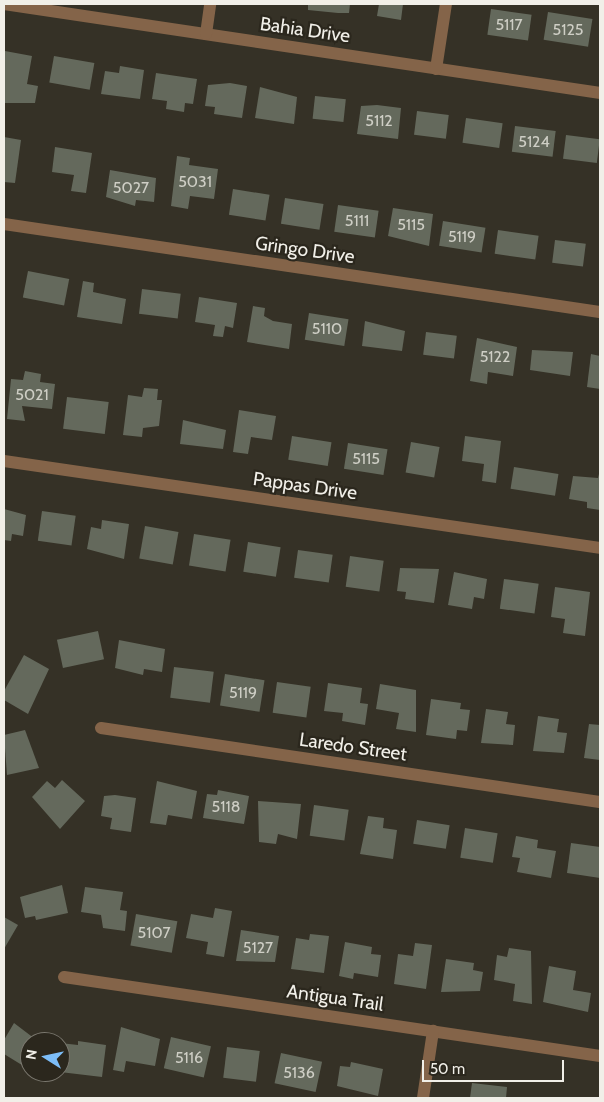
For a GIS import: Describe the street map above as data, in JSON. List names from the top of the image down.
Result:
{
  "streets": {
    "street": [
      "Bahia Drive",
      "Gringo Drive",
      "Pappas Drive",
      "Laredo Street",
      "Antigua Trail"
    ]
  },
  "house_numbers": [
    "5117",
    "5125",
    "5112",
    "5124",
    "5031",
    "5027",
    "5111",
    "5115",
    "5119",
    "5110",
    "5122",
    "5021",
    "5115",
    "5119",
    "5118",
    "5107",
    "5127",
    "5116",
    "5136"
  ],
  "scale_bar": "50 m",
  "north": "left"
}
